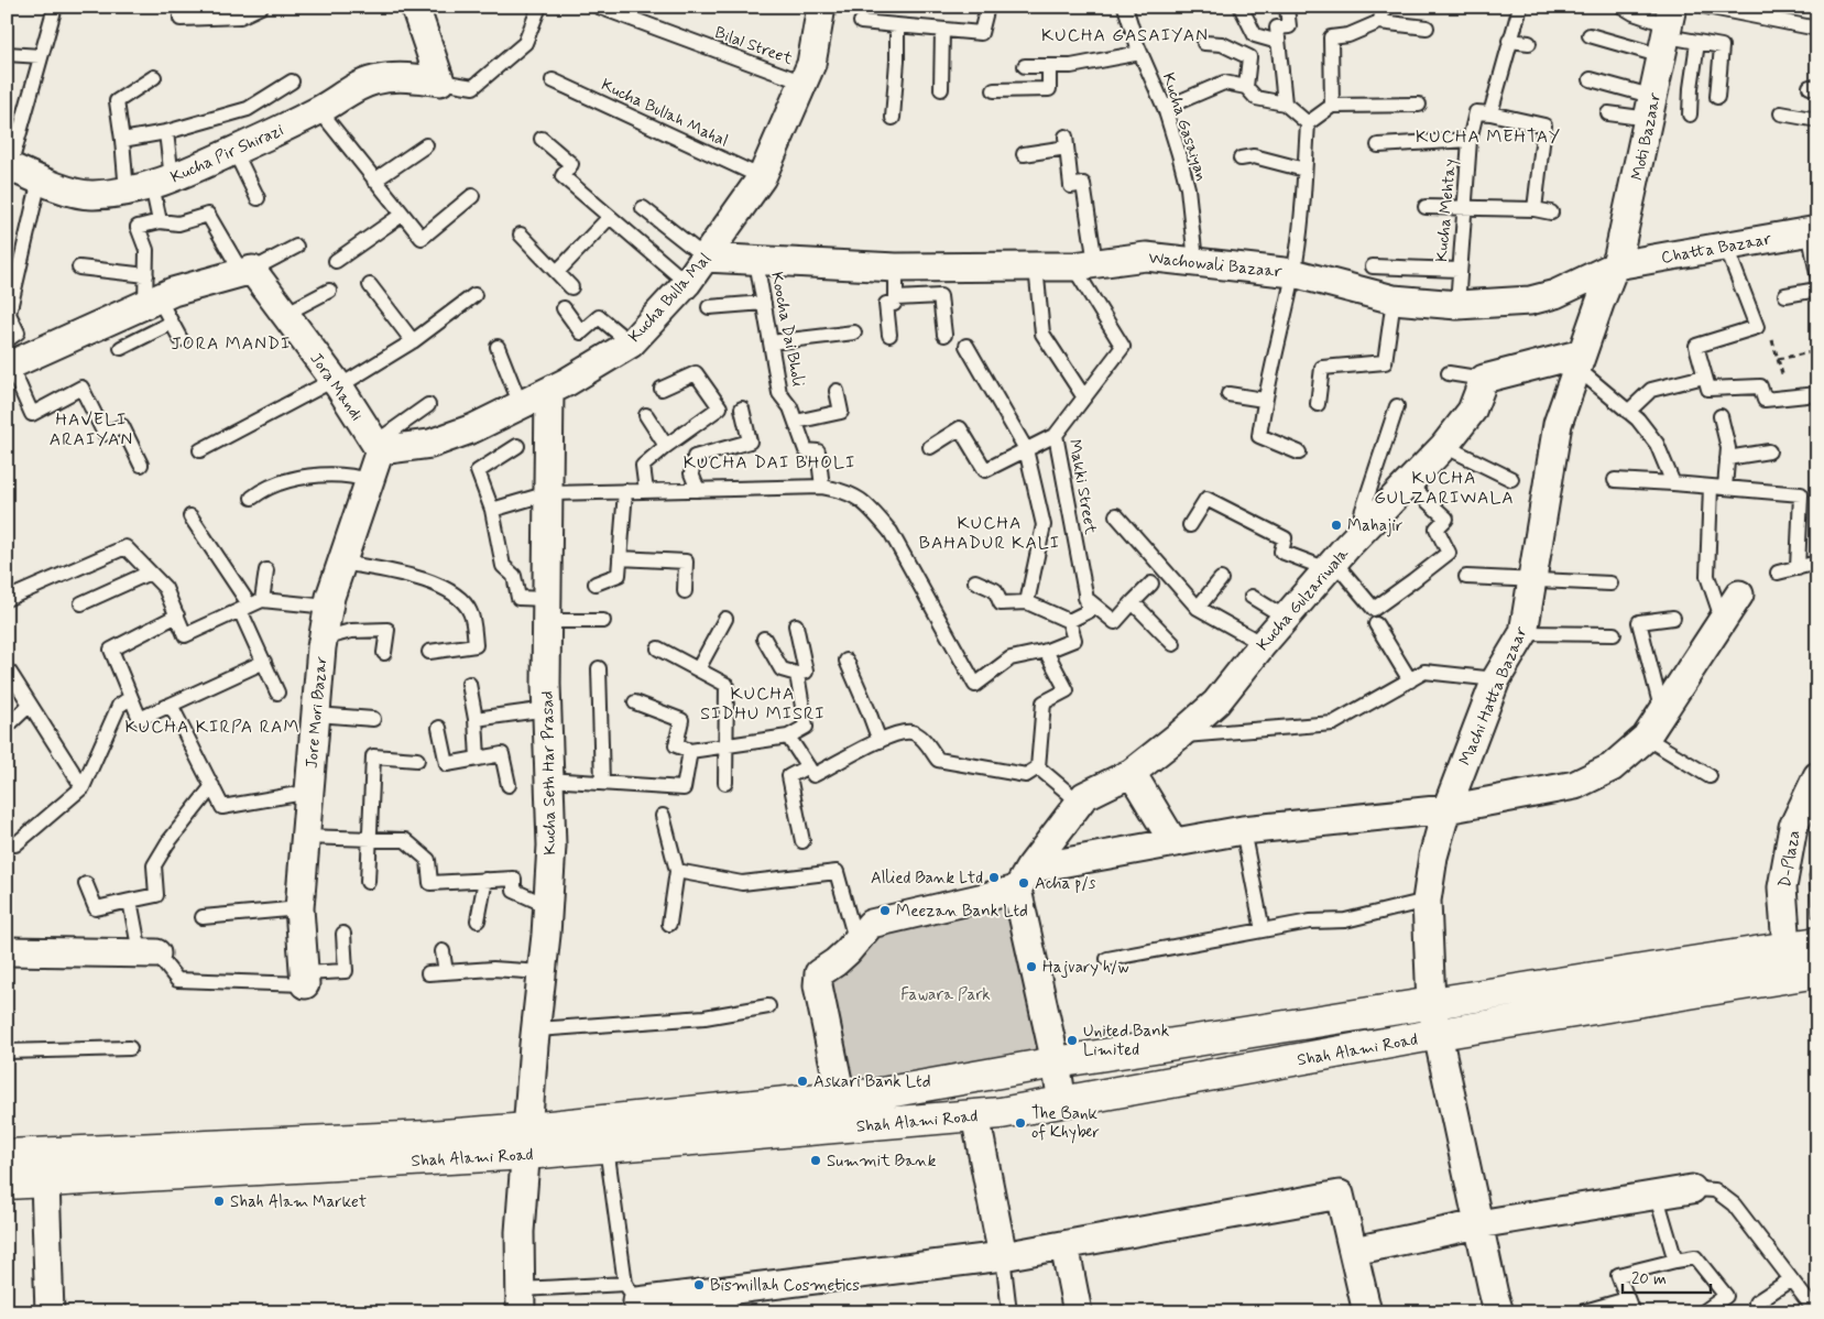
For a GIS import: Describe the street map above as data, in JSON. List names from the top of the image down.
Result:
{
  "streets": {
    "street": [
      "Moti Bazaar",
      "Kucha Pir Shirazi",
      "Chatta Bazaar",
      "Wachowali Bazaar",
      "Kucha Bulla Mal",
      "Jora Mandi",
      "Kucha Gulzariwala",
      "Machi Hatta Bazaar",
      "Jore Mori Bazar",
      "Kucha Seth Har Prasad",
      "D-Plaza",
      "Shah Alami Road"
    ],
    "lane": [
      "Bilal Street",
      "Kucha Bullah Mahal",
      "Kucha Gasaiyan",
      "Kucha Mehtay",
      "Koocha Dai Bholi",
      "Makki Street"
    ]
  },
  "crossings": [
    ["Bilal Street", "Kucha Bulla Mal"],
    ["Kucha Bullah Mahal", "Kucha Bulla Mal"],
    ["Kucha Gasaiyan", "Wachowali Bazaar"],
    ["Moti Bazaar", "Chatta Bazaar"],
    ["Moti Bazaar", "Wachowali Bazaar"],
    ["Moti Bazaar", "Machi Hatta Bazaar"],
    ["Kucha Mehtay", "Wachowali Bazaar"],
    ["Chatta Bazaar", "Wachowali Bazaar"],
    ["Chatta Bazaar", "Machi Hatta Bazaar"],
    ["Wachowali Bazaar", "Kucha Bulla Mal"],
    ["Wachowali Bazaar", "Koocha Dai Bholi"],
    ["Wachowali Bazaar", "Makki Street"],
    ["Wachowali Bazaar", "Machi Hatta Bazaar"],
    ["Kucha Bulla Mal", "Jora Mandi"],
    ["Kucha Bulla Mal", "Jore Mori Bazar"],
    ["Kucha Bulla Mal", "Kucha Seth Har Prasad"],
    ["Jora Mandi", "Jore Mori Bazar"],
    ["Machi Hatta Bazaar", "Shah Alami Road"],
    ["Kucha Seth Har Prasad", "Shah Alami Road"],
    ["D-Plaza", "Shah Alami Road"]
  ],
  "districts": [
    "KUCHA GASAIYAN",
    "KUCHA MEHTAY",
    "JORA MANDI",
    "HAVELI ARAIYAN",
    "KUCHA DAI BHOLI",
    "KUCHA GULZARIWALA",
    "KUCHA BAHADUR KALI",
    "KUCHA SIDHU MISRI",
    "KUCHA KIRPA RAM"
  ],
  "parks": ["Fawara Park"],
  "places": [
    "Mahajir",
    "Allied Bank Ltd",
    "Acha p/s",
    "Meezan Bank Ltd",
    "Hajvary h/w",
    "United Bank Limited",
    "Askari Bank Ltd",
    "The Bank of Khyber",
    "Summit Bank",
    "Shah Alam Market",
    "Bismillah Cosmetics"
  ],
  "scale_bar": "20 m"
}
